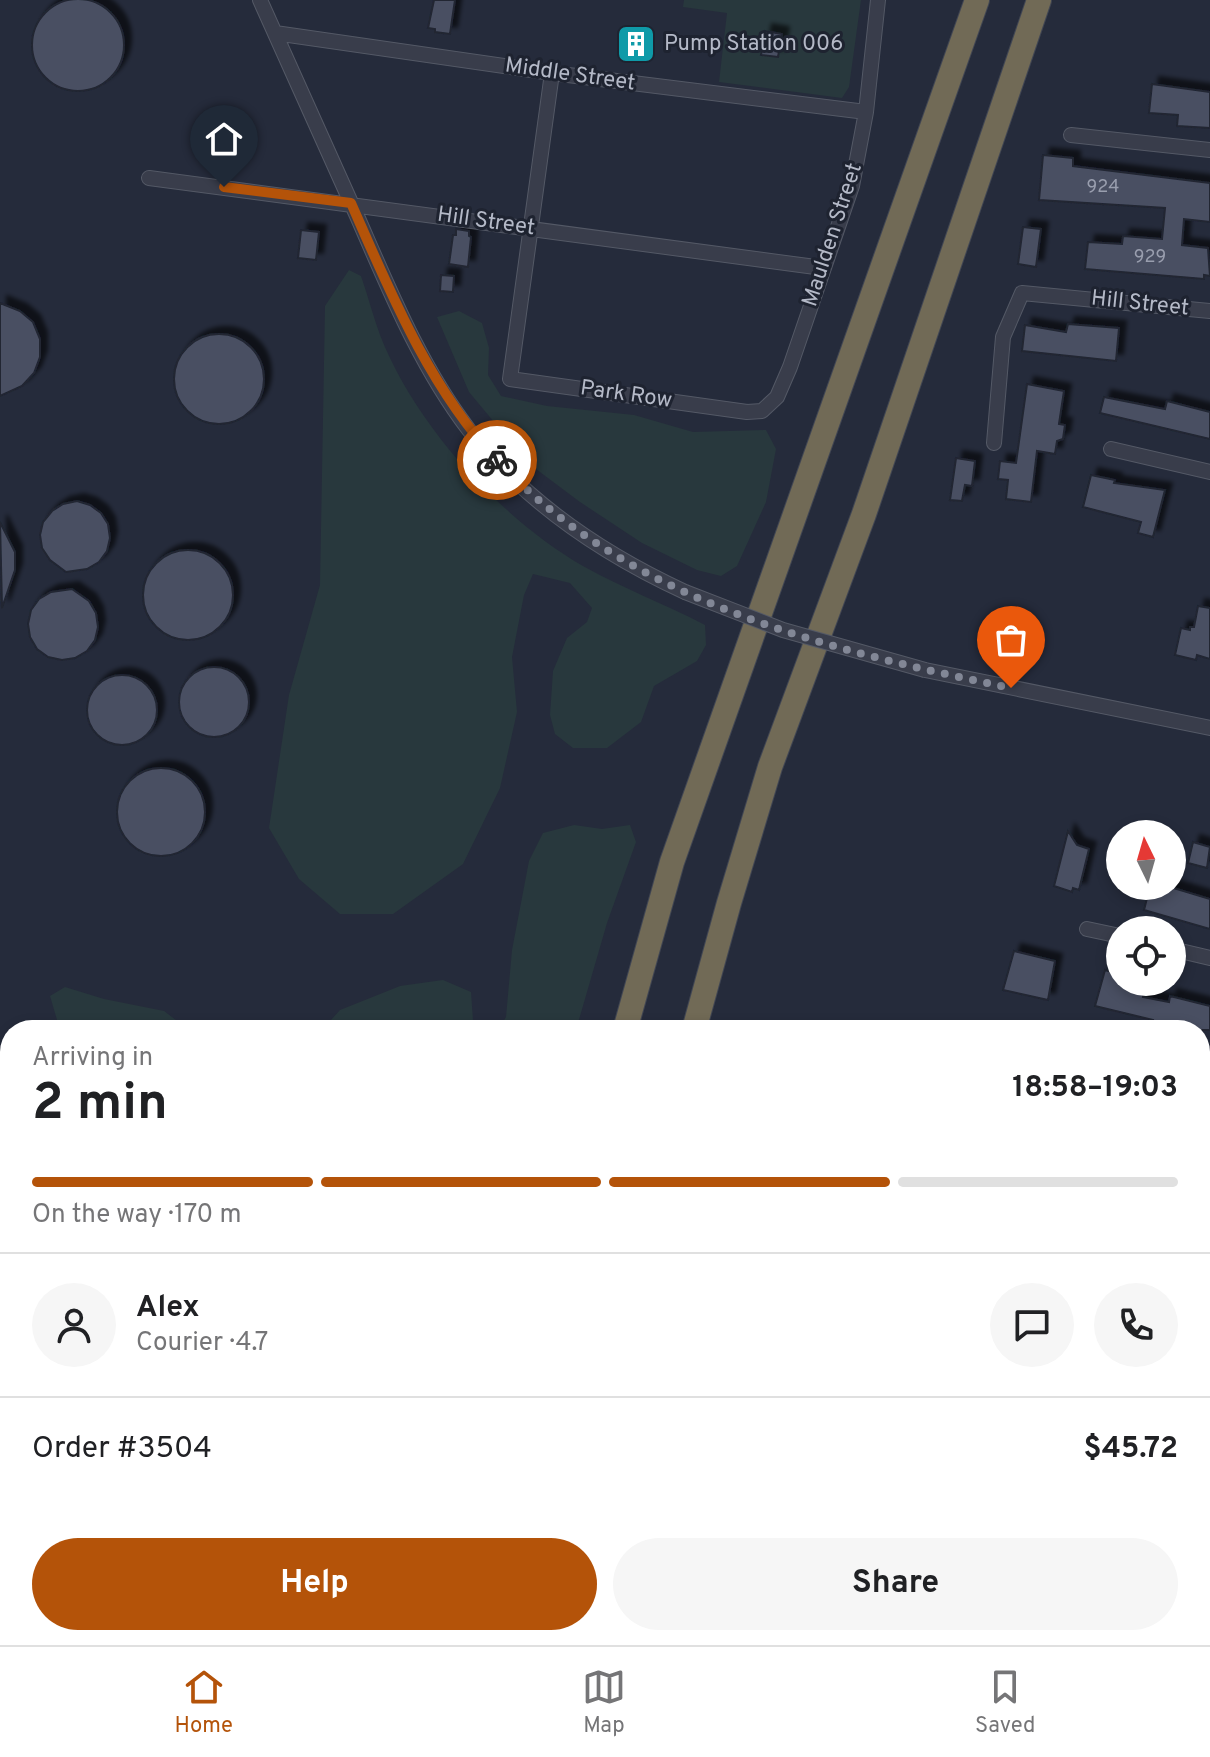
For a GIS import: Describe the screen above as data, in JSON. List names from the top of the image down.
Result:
{
  "streets": {
    "street": [
      "Middle Street",
      "Hill Street",
      "Maulden Street",
      "Park Row"
    ]
  },
  "crossings": [
    ["Middle Street", "Maulden Street"],
    ["Hill Street", "Maulden Street"],
    ["Hill Street", "Park Row"],
    ["Maulden Street", "Park Row"]
  ],
  "places": {
    "building": ["Pump Station 006"]
  },
  "house_numbers": ["924", "929"],
  "north": "top",
  "page": {
    "heading": ["2 min", "Arriving in", "18:58–19:03"],
    "panel": [
      "Alex",
      "Courier · 4.7",
      "Order #3504",
      "$45.72"
    ],
    "bar": "On the way · 170 m",
    "buttons": ["Help", "Share"],
    "tabs": ["Home", "Map", "Saved"]
  }
}
